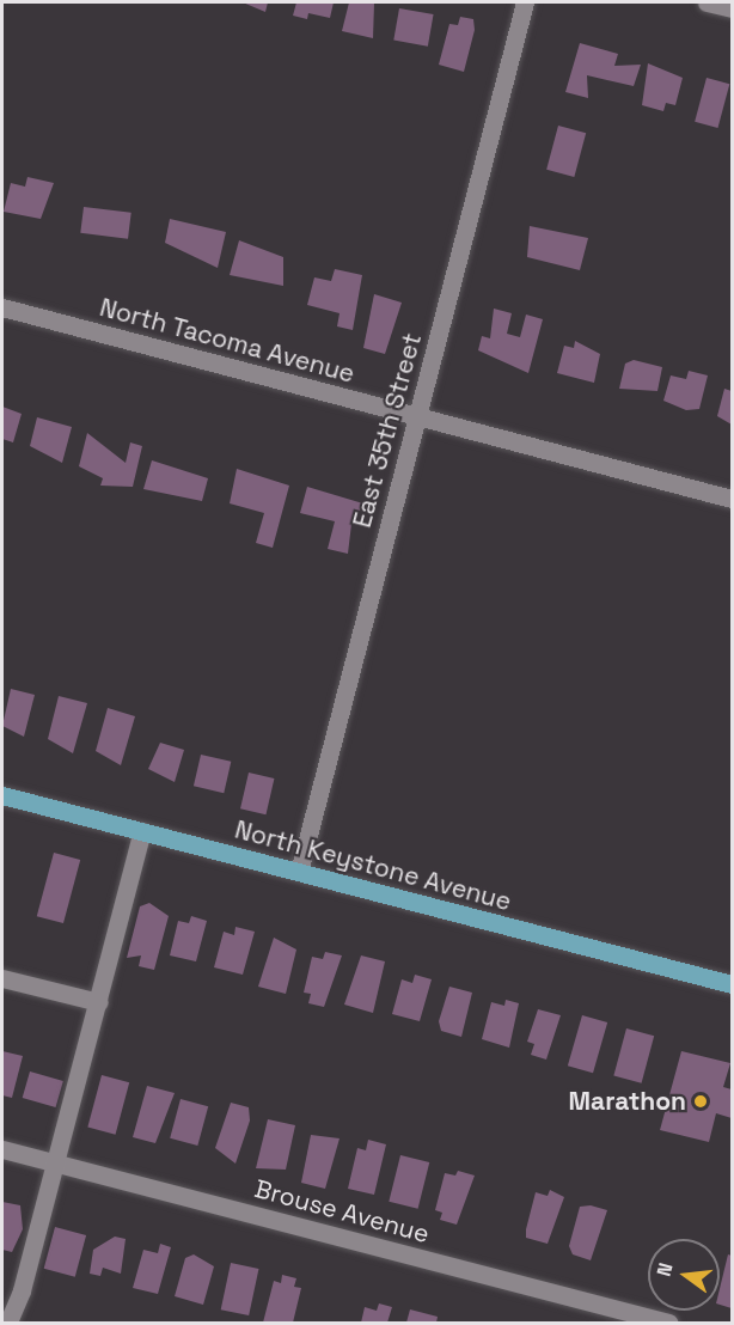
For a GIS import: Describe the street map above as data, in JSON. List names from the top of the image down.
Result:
{
  "streets": {
    "main road": ["North Keystone Avenue"],
    "street": ["North Tacoma Avenue", "East 35th Street", "Brouse Avenue"]
  },
  "crossings": [
    ["North Tacoma Avenue", "East 35th Street"],
    ["East 35th Street", "North Keystone Avenue"]
  ],
  "places": ["Marathon"],
  "north": "left"
}
